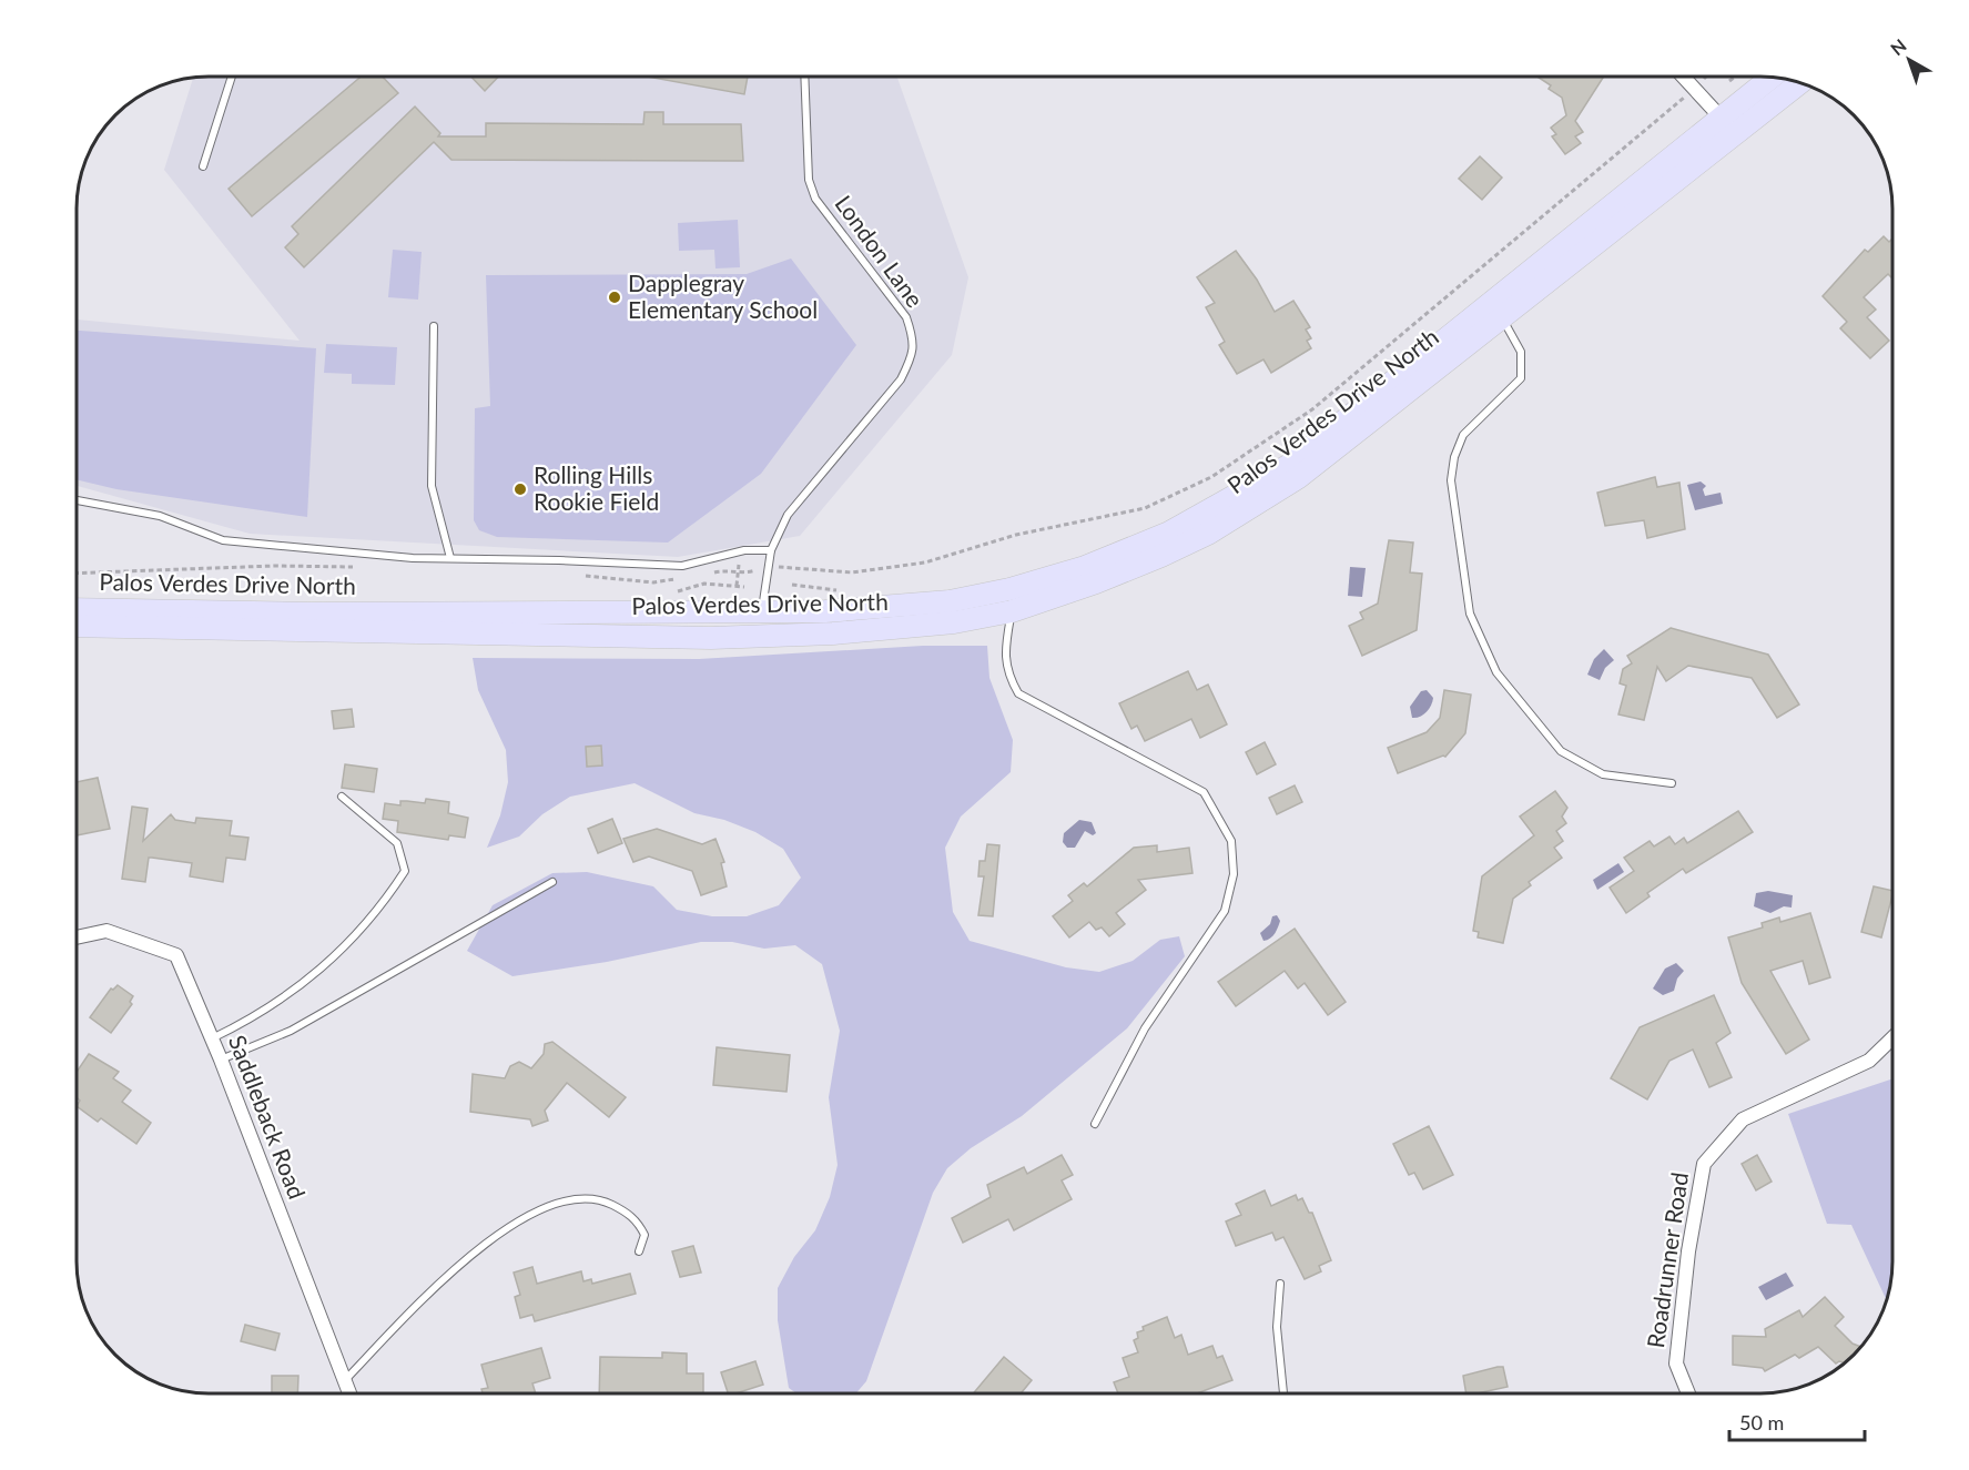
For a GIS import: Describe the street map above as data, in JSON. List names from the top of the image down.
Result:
{
  "streets": {
    "main road": ["Palos Verdes Drive North"],
    "street": ["Saddleback Road", "Roadrunner Road"],
    "lane": ["London Lane"]
  },
  "crossings": [
    ["London Lane", "Palos Verdes Drive North"]
  ],
  "places": ["Dapplegray Elementary School", "Rolling Hills Rookie Field"],
  "scale_bar": "50 m",
  "north": "top left"
}
